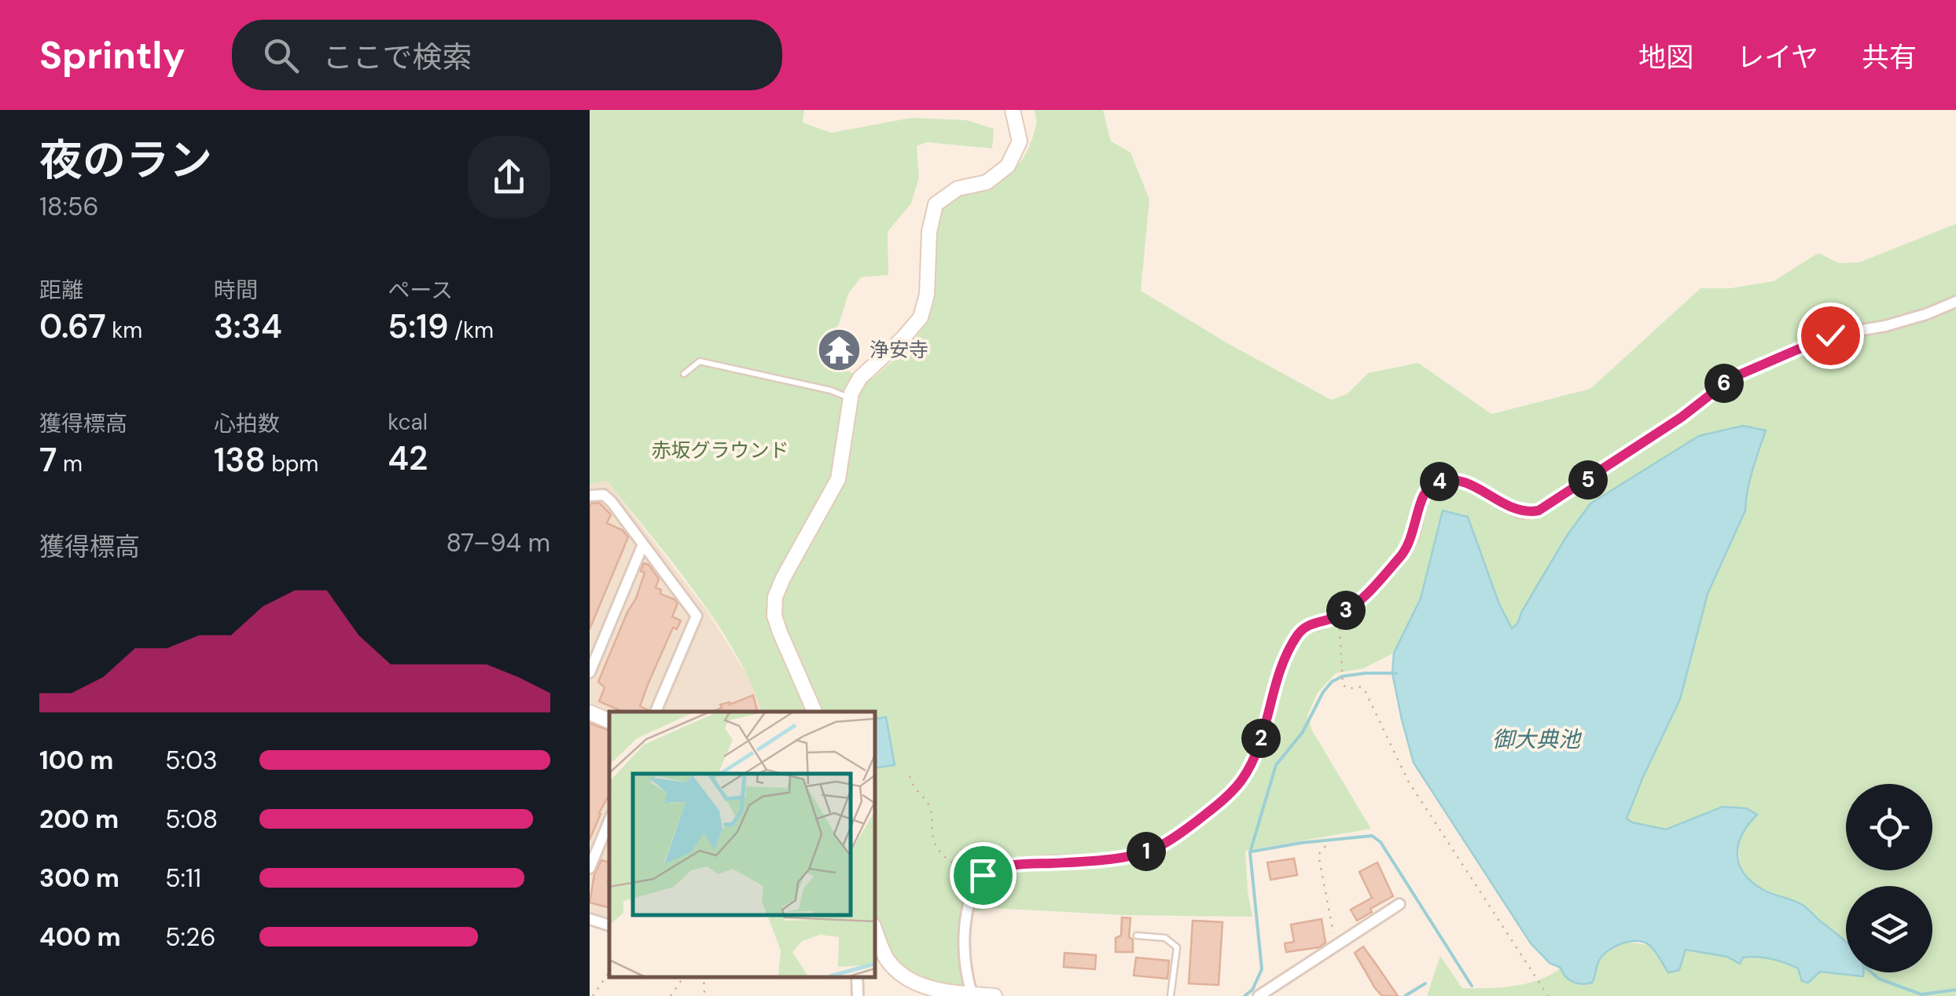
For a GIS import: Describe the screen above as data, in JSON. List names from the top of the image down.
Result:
{
  "water": ["御大典池"],
  "parks": ["赤坂グラウンド"],
  "places": {
    "temple": ["浄安寺"]
  },
  "page": {
    "header": "Sprintly",
    "search": "ここで検索",
    "nav": ["地図", "レイヤ", "共有"],
    "heading": ["夜のラン", "18:56"],
    "stats": [
      ["距離", "0.67 km"],
      ["時間", "3:34"],
      ["ペース", "5:19 /km"],
      ["獲得標高", "7 m"],
      ["心拍数", "138 bpm"],
      ["kcal", "42"]
    ],
    "pins": [
      "6",
      "5",
      "4",
      "3",
      "2",
      "1"
    ],
    "chart": ["獲得標高", "87–94 m"],
    "list": [
      {
        "name": "100 m",
        "note": "5:03"
      },
      {
        "name": "200 m",
        "note": "5:08"
      },
      {
        "name": "300 m",
        "note": "5:11"
      },
      {
        "name": "400 m",
        "note": "5:26"
      }
    ]
  }
}
